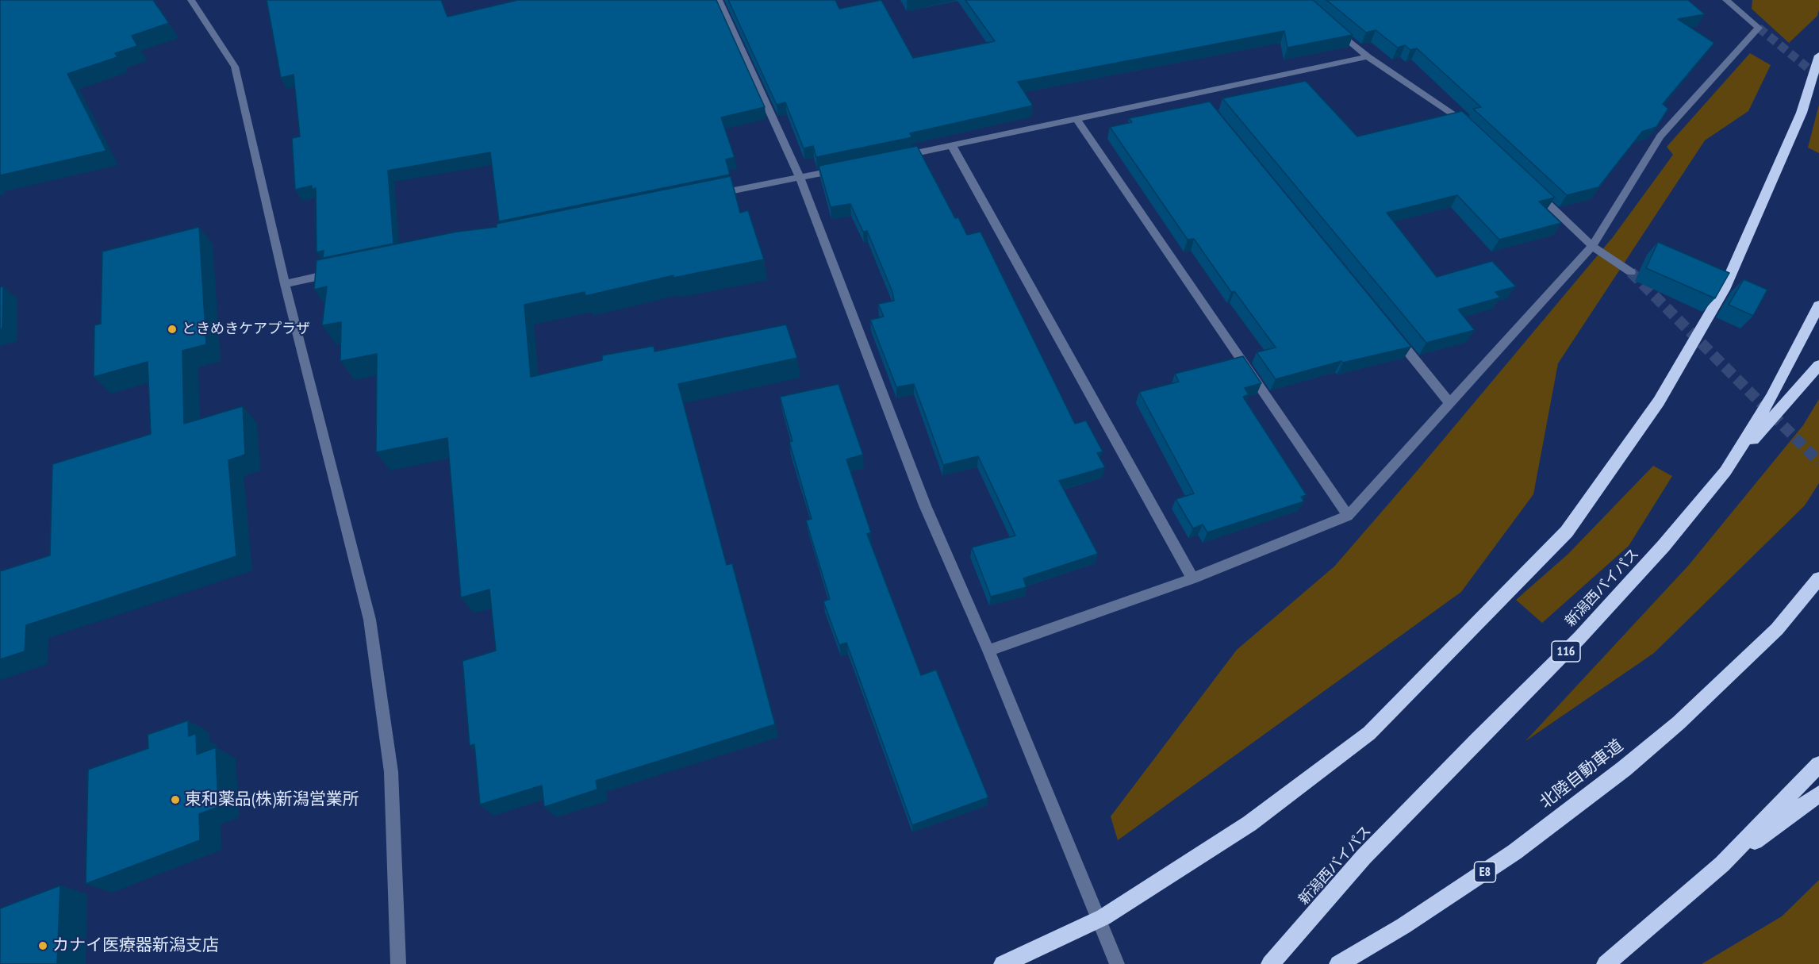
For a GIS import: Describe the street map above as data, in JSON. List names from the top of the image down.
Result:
{
  "streets": {
    "highway": [
      "新潟西バイパス",
      "116",
      "北陸自動車道",
      "E8"
    ]
  },
  "places": ["ときめきケアプラザ", "東和薬品(株)新潟営業所", "カナイ医療器新潟支店"]
}
